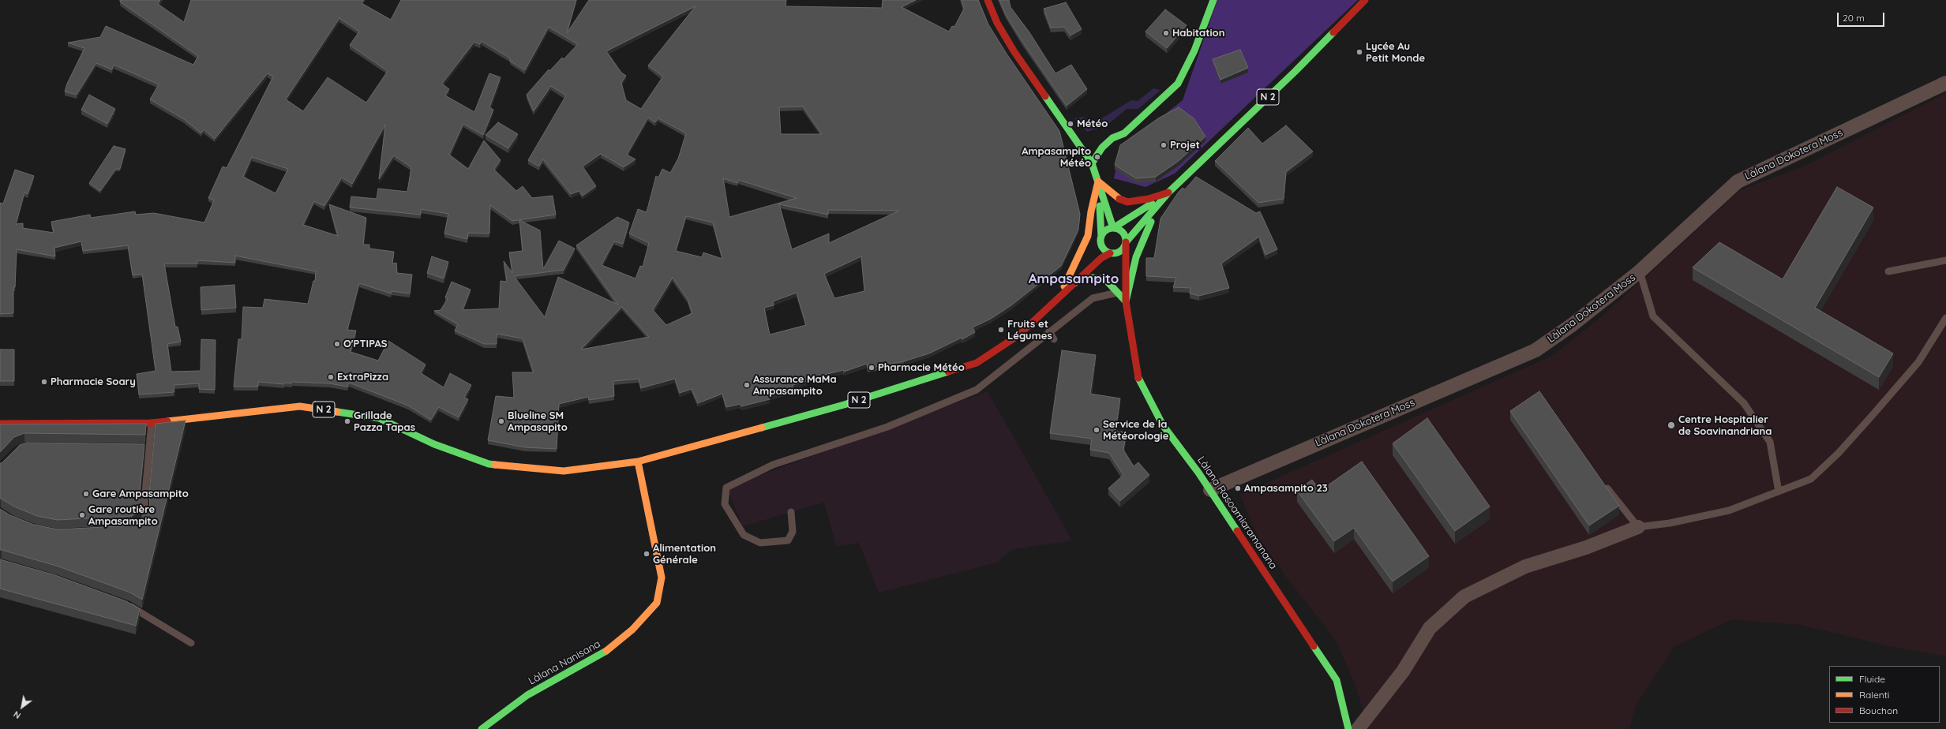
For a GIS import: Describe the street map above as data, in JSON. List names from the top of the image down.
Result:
{
  "streets": {
    "main road": ["N 2", "Làlana Rasoamiaramanana", "Làlana Nanisana"],
    "street": ["Làlana Dokotera Moss"]
  },
  "crossings": [
    ["N 2", "Làlana Rasoamiaramanana"],
    ["N 2", "Làlana Nanisana"],
    ["Làlana Dokotera Moss", "Làlana Rasoamiaramanana"]
  ],
  "districts": ["Ampasampito"],
  "places": [
    "Habitation",
    "Lycée Au Petit Monde",
    "Météo",
    "Projet",
    "Ampasampito Météo",
    "Fruits et Légumes",
    "O'PTIPAS",
    "Pharmacie Météo",
    "ExtraPizza",
    "Pharmacie Soary",
    "Assurance MaMa Ampasampito",
    "Grillade Pazza Tapas",
    "Blueline SM Ampasapito",
    "Centre Hospitalier de Soavinandriana",
    "Service de la Météorologie",
    "Ampasampito 23",
    "Gare Ampasampito",
    "Gare routière Ampasampito",
    "Alimentation Générale"
  ],
  "legend": ["Fluide", "Ralenti", "Bouchon"],
  "scale_bar": "20 m",
  "north": "bottom left"
}
